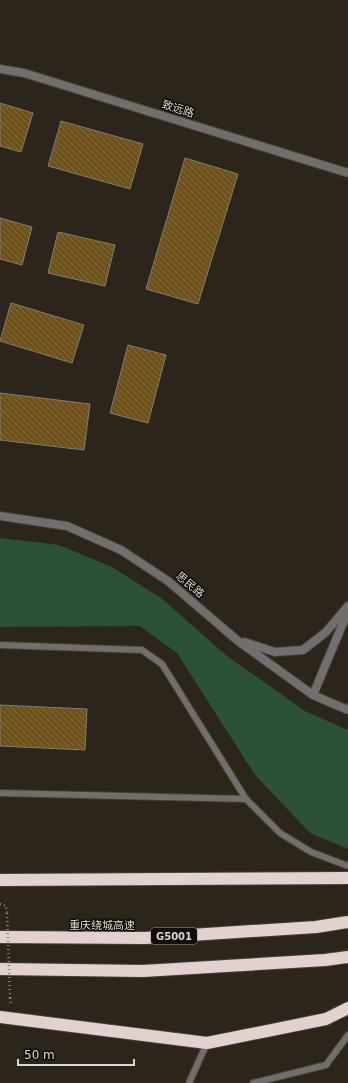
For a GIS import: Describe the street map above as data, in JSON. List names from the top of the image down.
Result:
{
  "streets": {
    "highway": ["重庆绕城高速", "G5001"],
    "street": ["致远路", "思民路"]
  },
  "scale_bar": "50 m"
}
